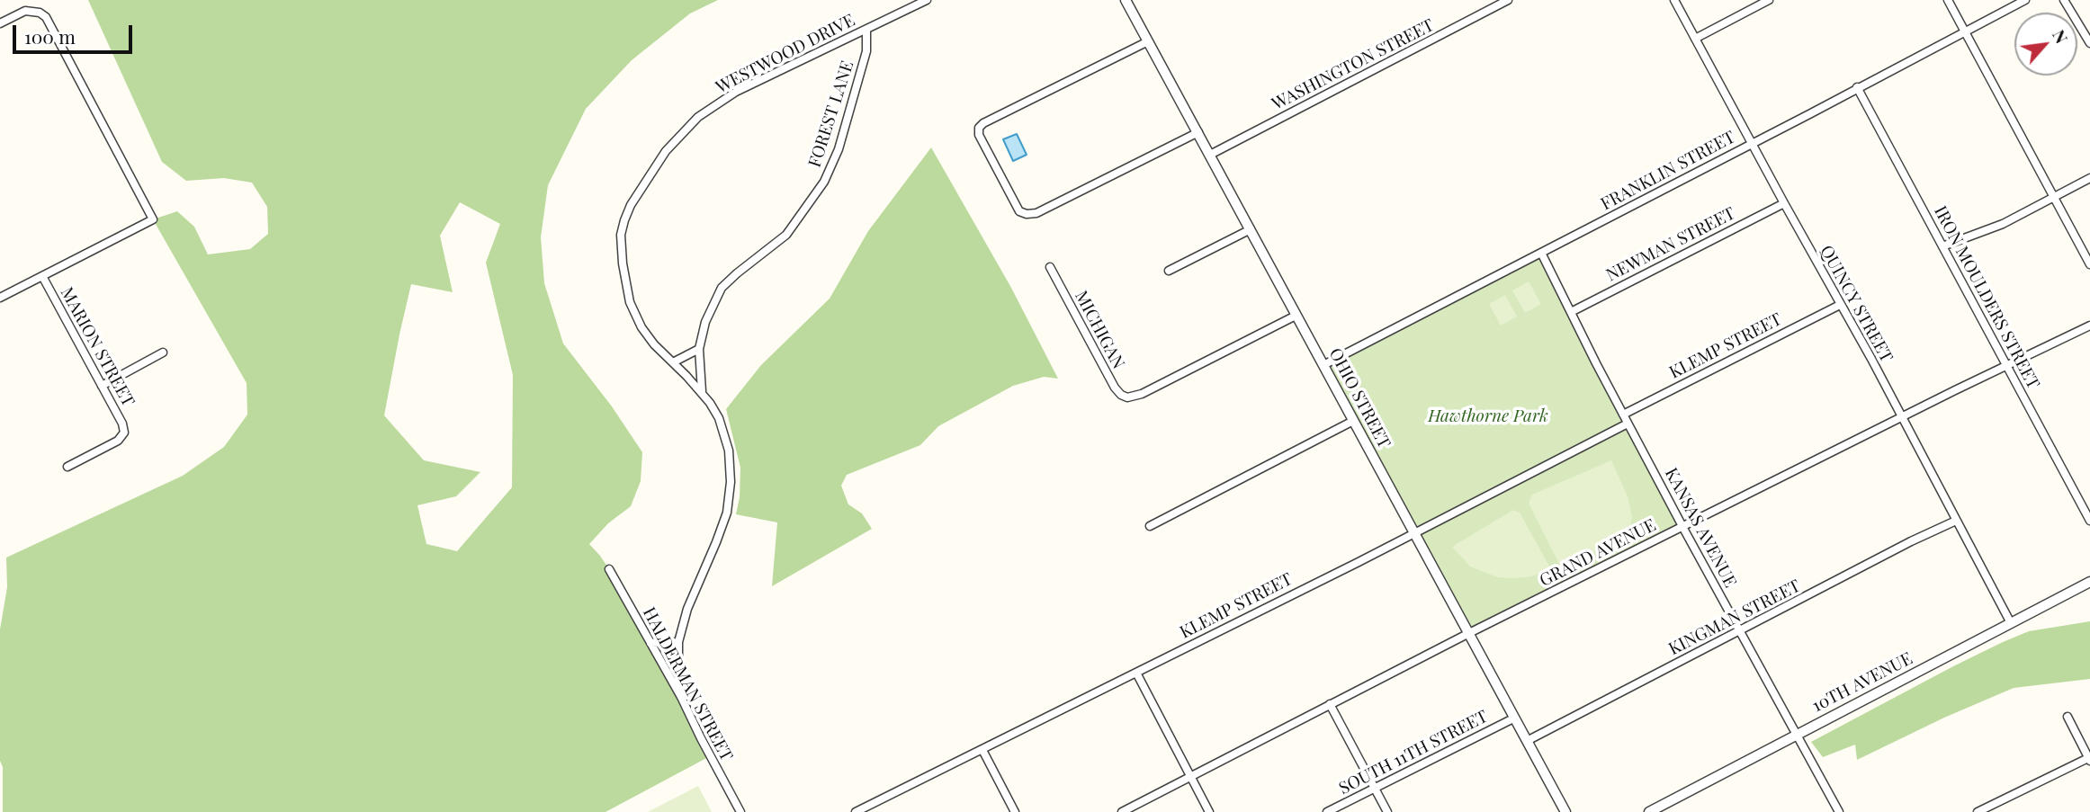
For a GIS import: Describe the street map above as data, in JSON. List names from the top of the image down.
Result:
{
  "streets": {
    "street": [
      "WESTWOOD DRIVE",
      "WASHINGTON STREET",
      "FOREST LANE",
      "FRANKLIN STREET",
      "NEWMAN STREET",
      "IRON MOULDERS STREET",
      "QUINCY STREET",
      "MICHIGAN",
      "KLEMP STREET",
      "MARION STREET",
      "OHIO STREET",
      "KANSAS AVENUE",
      "GRAND AVENUE",
      "KINGMAN STREET",
      "10TH AVENUE",
      "HALDERMAN STREET",
      "SOUTH 11TH STREET"
    ]
  },
  "crossings": [
    ["WESTWOOD DRIVE", "FOREST LANE"],
    ["WESTWOOD DRIVE", "HALDERMAN STREET"],
    ["WASHINGTON STREET", "OHIO STREET"],
    ["FRANKLIN STREET", "IRON MOULDERS STREET"],
    ["FRANKLIN STREET", "QUINCY STREET"],
    ["FRANKLIN STREET", "OHIO STREET"],
    ["NEWMAN STREET", "QUINCY STREET"],
    ["IRON MOULDERS STREET", "GRAND AVENUE"],
    ["QUINCY STREET", "KLEMP STREET"],
    ["QUINCY STREET", "GRAND AVENUE"],
    ["QUINCY STREET", "KINGMAN STREET"],
    ["QUINCY STREET", "10TH AVENUE"],
    ["MICHIGAN", "OHIO STREET"],
    ["KLEMP STREET", "OHIO STREET"],
    ["KLEMP STREET", "KANSAS AVENUE"],
    ["OHIO STREET", "GRAND AVENUE"],
    ["OHIO STREET", "KINGMAN STREET"],
    ["OHIO STREET", "SOUTH 11TH STREET"],
    ["KANSAS AVENUE", "GRAND AVENUE"],
    ["KANSAS AVENUE", "KINGMAN STREET"],
    ["KANSAS AVENUE", "10TH AVENUE"]
  ],
  "parks": ["Hawthorne Park"],
  "scale_bar": "100 m",
  "north": "top right"
}
